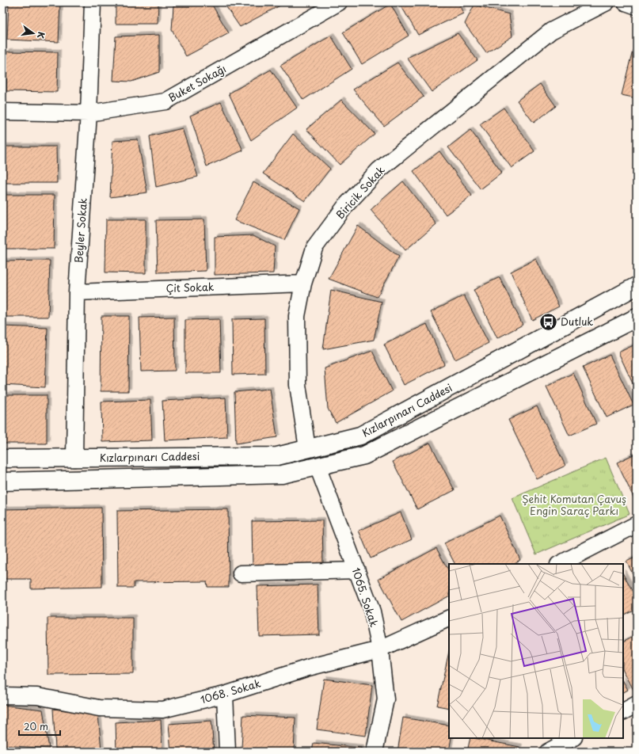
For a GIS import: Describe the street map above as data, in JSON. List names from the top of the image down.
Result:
{
  "streets": {
    "main road": ["Kızlarpınarı Caddesi"],
    "street": [
      "Buket Sokağı",
      "Biricik Sokak",
      "Beyler Sokak",
      "Çit Sokak",
      "1065. Sokak",
      "1068. Sokak"
    ]
  },
  "crossings": [
    ["Buket Sokağı", "Beyler Sokak"],
    ["Biricik Sokak", "Çit Sokak"],
    ["Biricik Sokak", "Kızlarpınarı Caddesi"],
    ["Beyler Sokak", "Çit Sokak"],
    ["Beyler Sokak", "Kızlarpınarı Caddesi"],
    ["Kızlarpınarı Caddesi", "1065. Sokak"],
    ["1065. Sokak", "1068. Sokak"]
  ],
  "parks": ["Şehit Komutan Çavuş Engin Saraç Parkı"],
  "places": {
    "bus stop": ["Dutluk"]
  },
  "scale_bar": "20 m",
  "north": "right"
}
